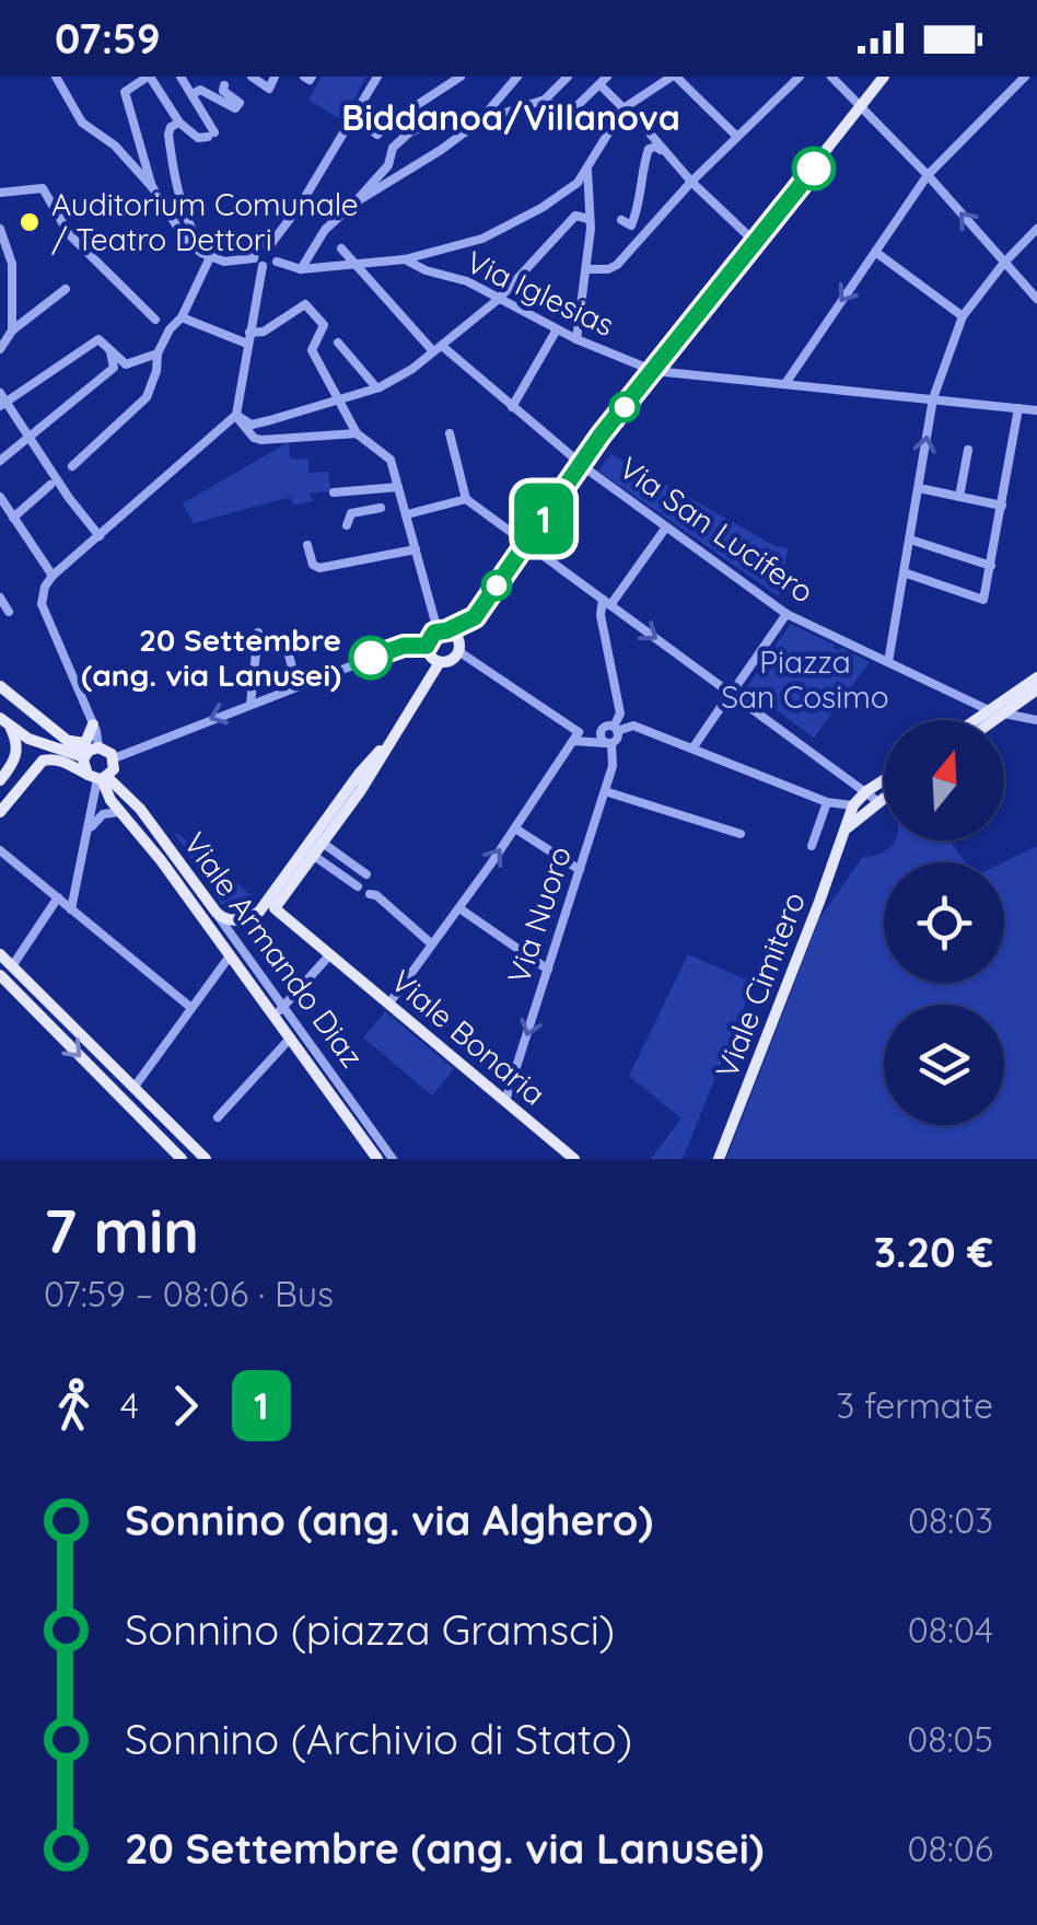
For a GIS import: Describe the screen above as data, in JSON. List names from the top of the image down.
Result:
{
  "streets": {
    "main road": ["Viale Armando Diaz", "Viale Cimitero", "Viale Bonaria"],
    "street": ["Via Iglesias", "Via San Lucifero", "Via Nuoro"]
  },
  "crossings": [
    ["Via Nuoro", "Viale Bonaria"]
  ],
  "one_way": ["Via Nuoro"],
  "districts": ["Biddanoa/Villanova"],
  "parks": ["Piazza San Cosimo"],
  "places": ["Auditorium Comunale / Teatro Dettori", "20 Settembre (ang. via Lanusei)"],
  "lines": ["bus line 1"],
  "north": "top",
  "page": {
    "status": "07:59",
    "on_map": "1",
    "heading": ["7 min", "07:59 – 08:06 · Bus", "3.20 €"],
    "legs": ["4", "1", "3 fermate"],
    "list": [
      {
        "name": "Sonnino (ang. via Alghero)",
        "value": "08:03"
      },
      {
        "name": "Sonnino (piazza Gramsci)",
        "value": "08:04"
      },
      {
        "name": "Sonnino (Archivio di Stato)",
        "value": "08:05"
      },
      {
        "name": "20 Settembre (ang. via Lanusei)",
        "value": "08:06"
      }
    ]
  }
}
